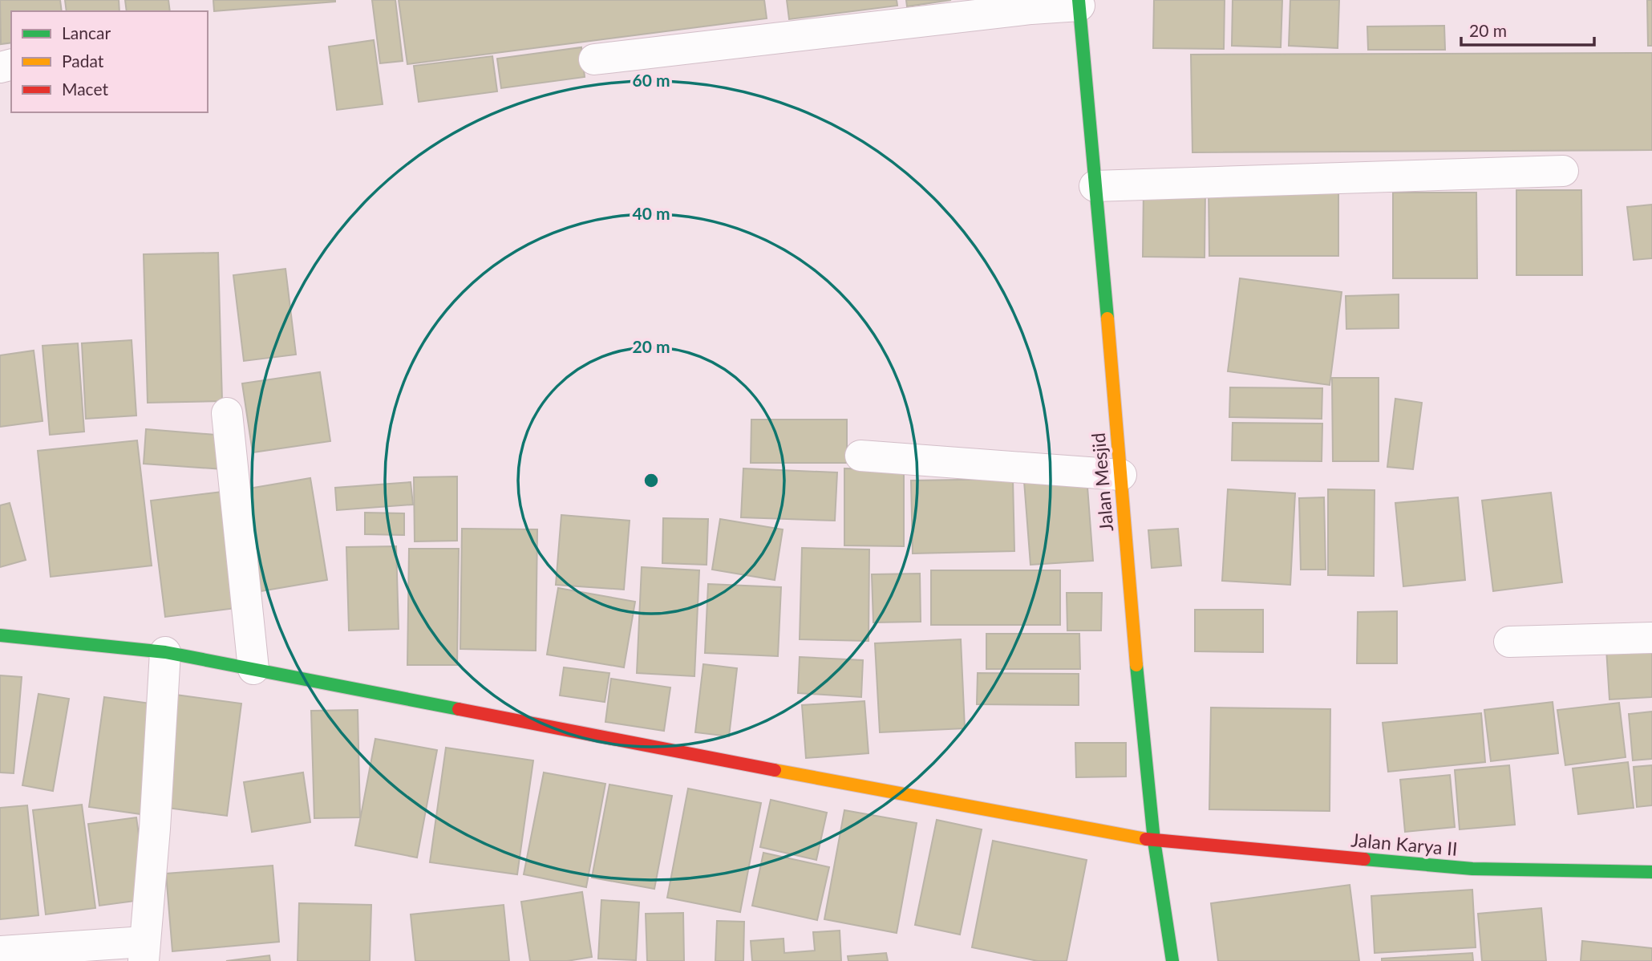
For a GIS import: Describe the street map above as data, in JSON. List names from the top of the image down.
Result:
{
  "streets": {
    "street": ["Jalan Mesjid", "Jalan Karya II"]
  },
  "crossings": [
    ["Jalan Mesjid", "Jalan Karya II"]
  ],
  "legend": ["Lancar", "Padat", "Macet"],
  "scale_bar": "20 m",
  "rings": ["60 m", "40 m", "20 m"]
}
